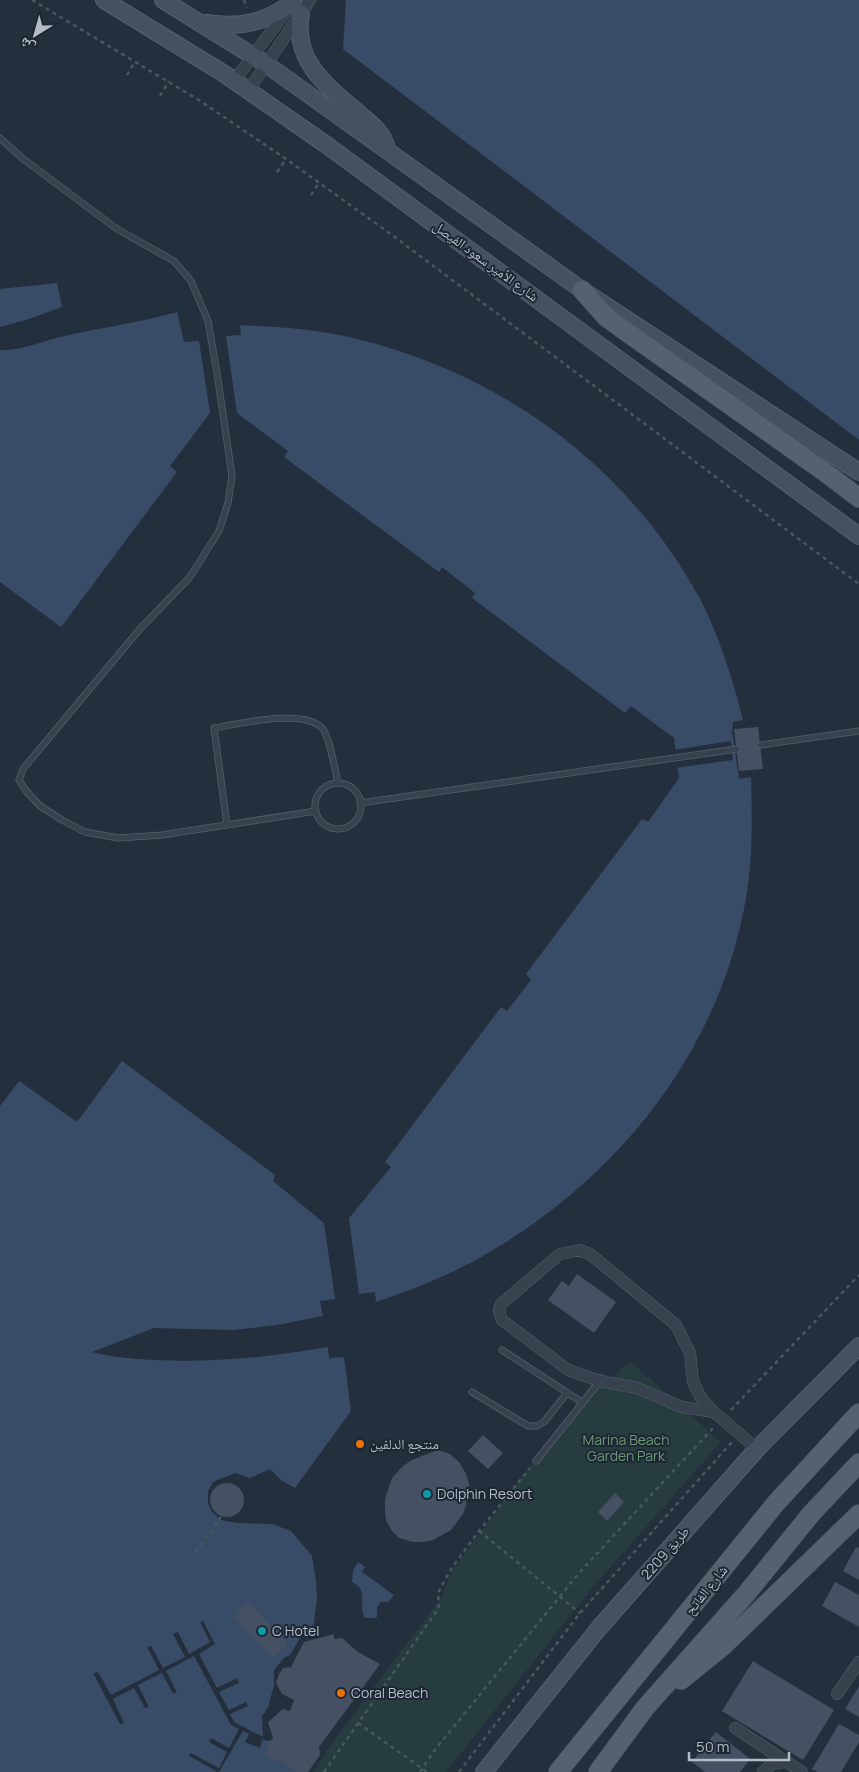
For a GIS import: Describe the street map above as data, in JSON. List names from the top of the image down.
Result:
{
  "streets": {
    "main road": ["شارع الفاتح"],
    "street": ["شارع الأمير سعود الفيصل", "طريق 2209"]
  },
  "parks": ["Marina Beach Garden Park"],
  "places": [
    "منتجع الدلفين",
    "Dolphin Resort",
    "C Hotel",
    "Coral Beach"
  ],
  "scale_bar": "50 m",
  "north": "bottom left"
}
